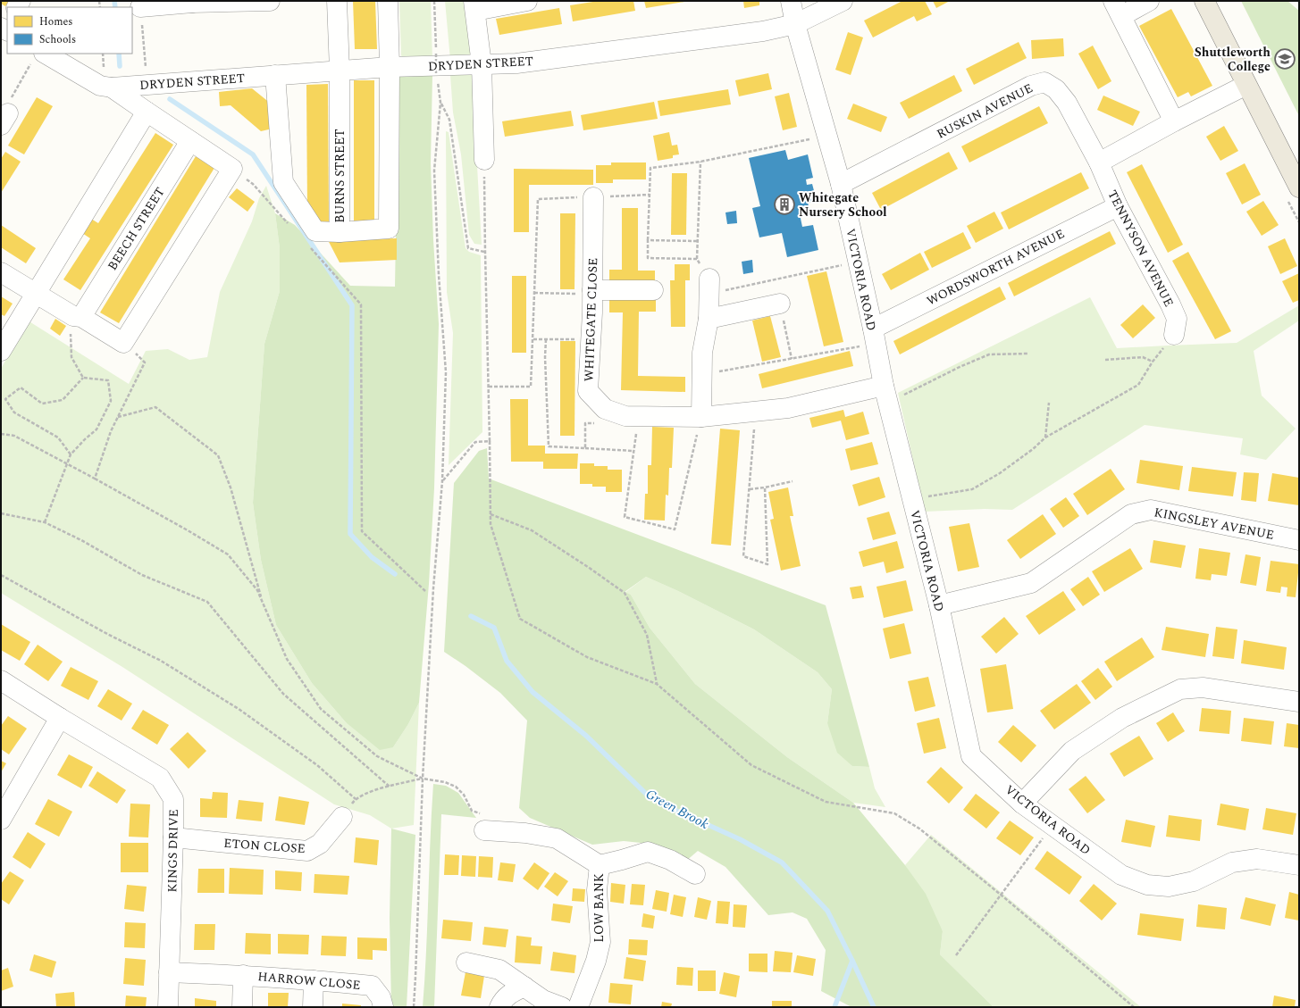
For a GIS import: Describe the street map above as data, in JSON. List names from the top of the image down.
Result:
{
  "streets": {
    "street": [
      "DRYDEN STREET",
      "RUSKIN AVENUE",
      "BURNS STREET",
      "BEECH STREET",
      "TENNYSON AVENUE",
      "WORDSWORTH AVENUE",
      "VICTORIA ROAD",
      "WHITEGATE CLOSE",
      "KINGSLEY AVENUE",
      "ETON CLOSE",
      "KINGS DRIVE",
      "LOW BANK",
      "HARROW CLOSE"
    ]
  },
  "crossings": [
    ["DRYDEN STREET", "BURNS STREET"],
    ["DRYDEN STREET", "VICTORIA ROAD"],
    ["RUSKIN AVENUE", "TENNYSON AVENUE"],
    ["RUSKIN AVENUE", "VICTORIA ROAD"],
    ["TENNYSON AVENUE", "WORDSWORTH AVENUE"],
    ["WORDSWORTH AVENUE", "VICTORIA ROAD"],
    ["VICTORIA ROAD", "WHITEGATE CLOSE"],
    ["VICTORIA ROAD", "KINGSLEY AVENUE"],
    ["ETON CLOSE", "KINGS DRIVE"],
    ["KINGS DRIVE", "HARROW CLOSE"]
  ],
  "water": ["Green Brook"],
  "places": {
    "school or university": ["Shuttleworth College"],
    "building": ["Whitegate Nursery School"]
  },
  "legend": ["Homes", "Schools"]
}
